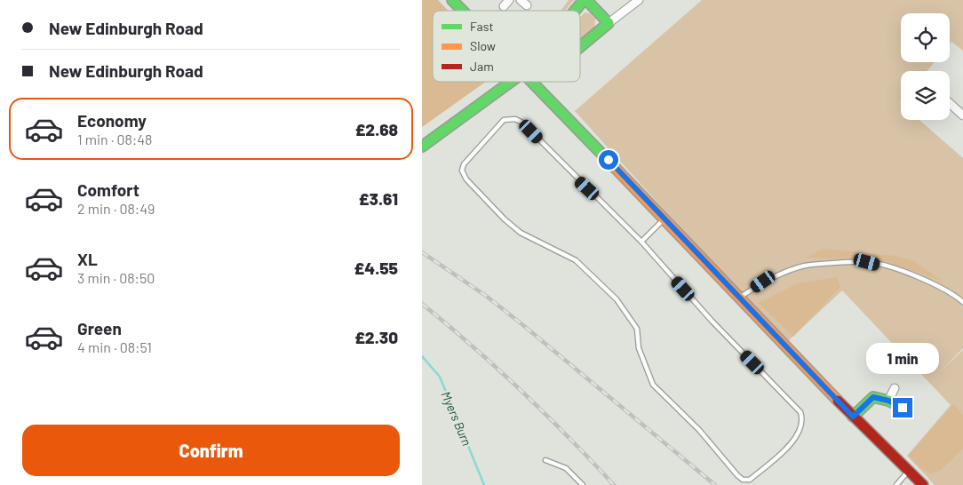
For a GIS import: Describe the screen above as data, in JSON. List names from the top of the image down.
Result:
{
  "water": ["Myers Burn"],
  "legend": ["Fast", "Slow", "Jam"],
  "page": {
    "banner": ["New Edinburgh Road", "New Edinburgh Road"],
    "list": [
      {
        "name": "Economy",
        "note": "1 min · 08:48",
        "value": "£2.68"
      },
      {
        "name": "Comfort",
        "note": "2 min · 08:49",
        "value": "£3.61"
      },
      {
        "name": "XL",
        "note": "3 min · 08:50",
        "value": "£4.55"
      },
      {
        "name": "Green",
        "note": "4 min · 08:51",
        "value": "£2.30"
      }
    ],
    "bubble": "1 min",
    "buttons": "Confirm"
  }
}
